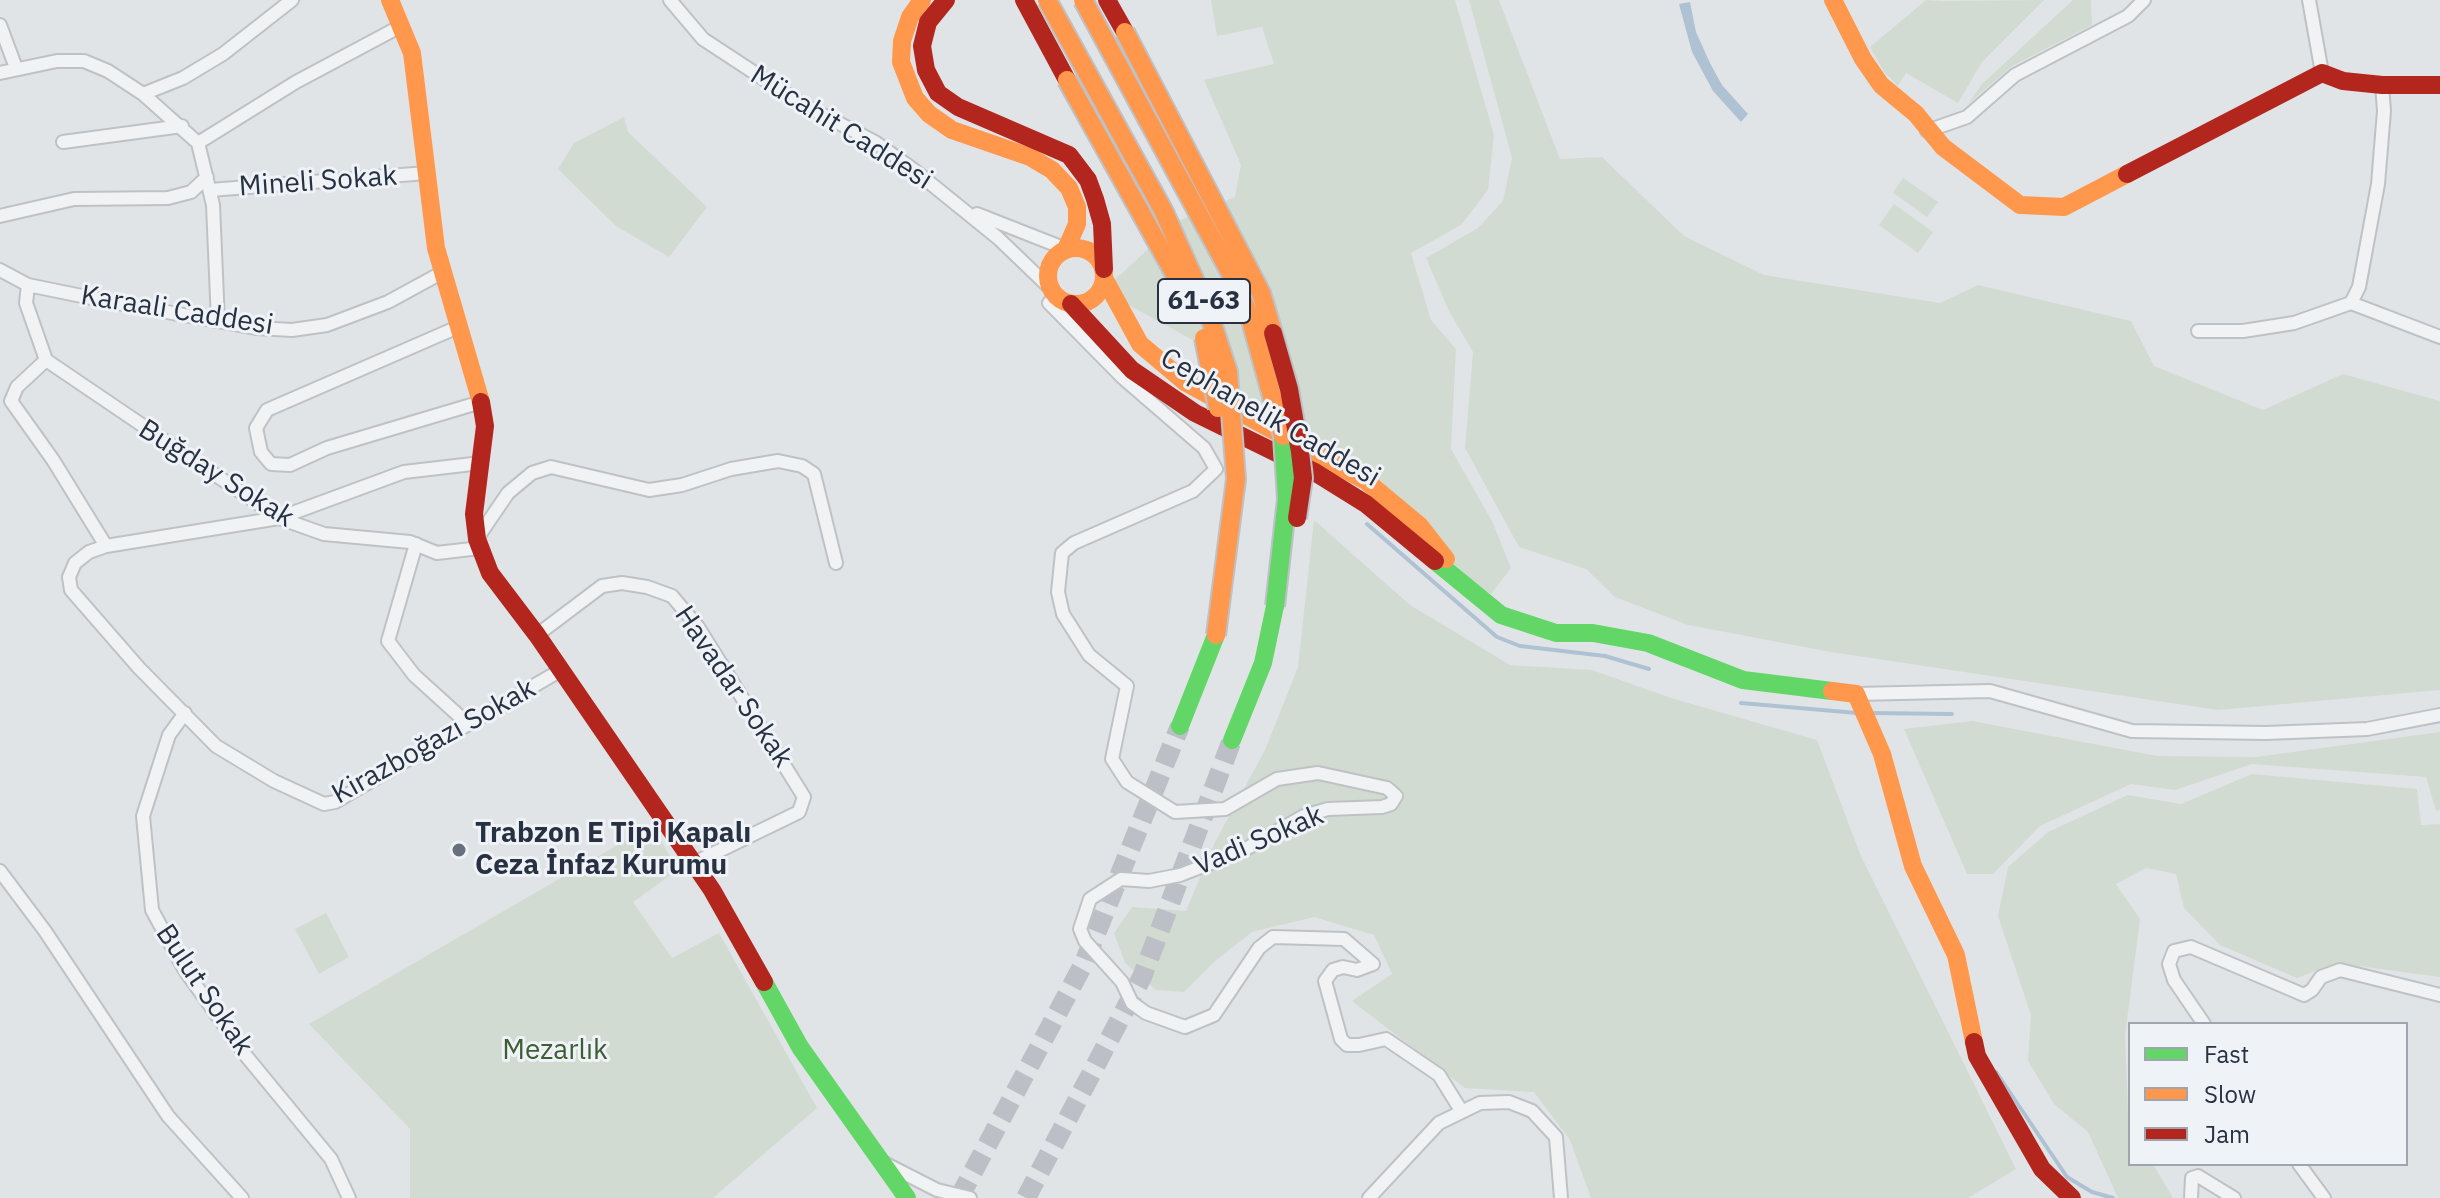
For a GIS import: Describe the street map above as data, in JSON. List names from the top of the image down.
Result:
{
  "streets": {
    "street": [
      "Mücahit Caddesi",
      "Mineli Sokak",
      "61-63",
      "Karaali Caddesi",
      "Cephanelik Caddesi",
      "Buğday Sokak",
      "Havadar Sokak",
      "Kirazboğazı Sokak",
      "Vadi Sokak",
      "Bulut Sokak"
    ]
  },
  "crossings": [
    ["Mücahit Caddesi", "Cephanelik Caddesi"],
    ["Mücahit Caddesi", "Vadi Sokak"],
    ["Buğday Sokak", "Kirazboğazı Sokak"],
    ["Kirazboğazı Sokak", "Bulut Sokak"]
  ],
  "parks": ["Mezarlık"],
  "places": ["Trabzon E Tipi Kapalı Ceza İnfaz Kurumu"],
  "legend": ["Fast", "Slow", "Jam"]
}
